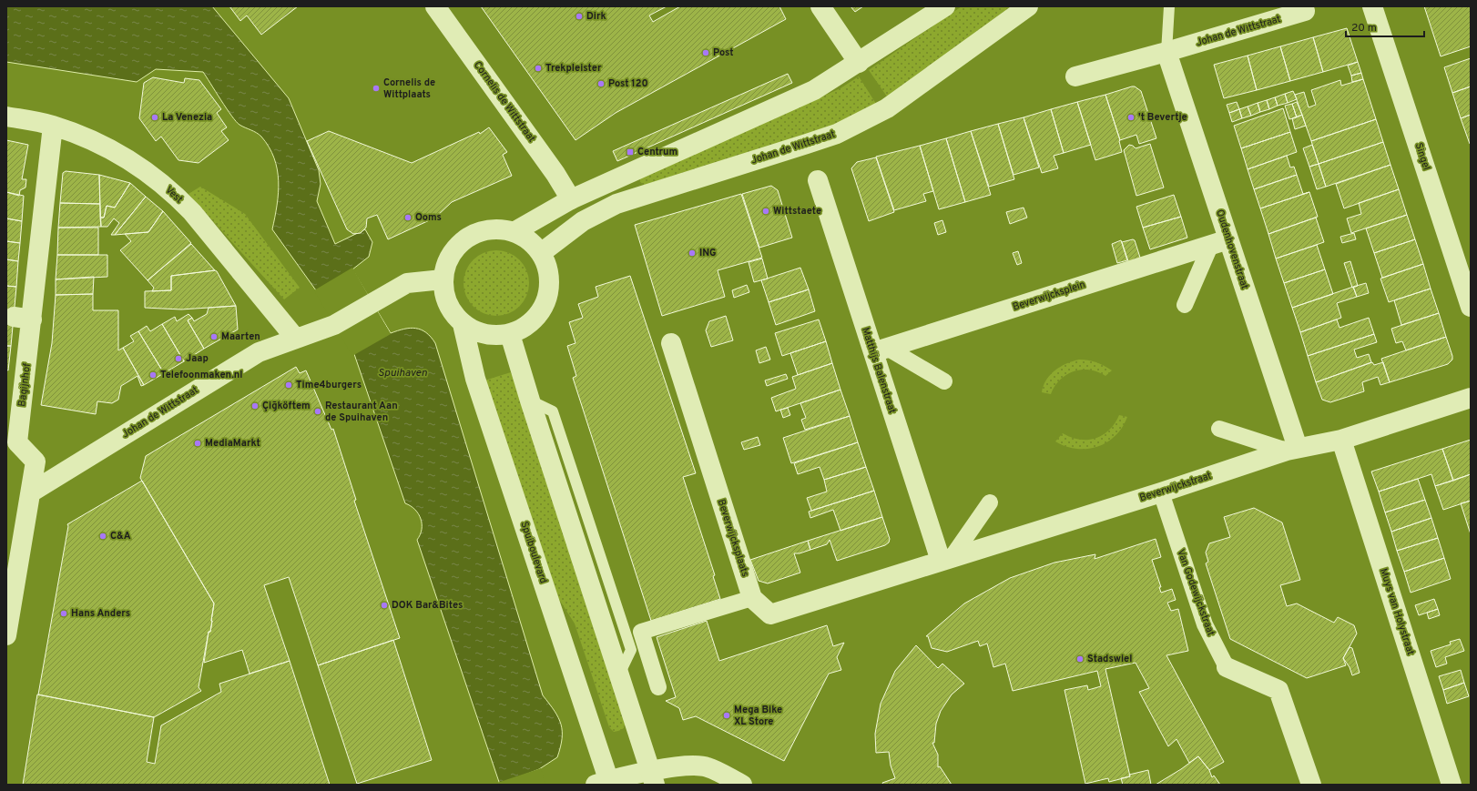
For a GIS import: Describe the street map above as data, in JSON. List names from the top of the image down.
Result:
{
  "streets": {
    "street": [
      "Johan de Wittstraat",
      "Cornelis de Wittstraat",
      "Singel",
      "Vest",
      "Oudenhovenstraat",
      "Beverwijcksplein",
      "Matthijs Balenstraat",
      "Bagijnhof",
      "Beverwijckstraat",
      "Beverwijcksplaats",
      "Spuiboulevard",
      "Van Godewijckstraat",
      "Muys van Holystraat"
    ]
  },
  "crossings": [
    ["Johan de Wittstraat", "Vest"],
    ["Johan de Wittstraat", "Oudenhovenstraat"],
    ["Johan de Wittstraat", "Bagijnhof"],
    ["Johan de Wittstraat", "Spuiboulevard"],
    ["Vest", "Bagijnhof"],
    ["Oudenhovenstraat", "Beverwijcksplein"],
    ["Oudenhovenstraat", "Beverwijckstraat"],
    ["Beverwijcksplein", "Matthijs Balenstraat"],
    ["Matthijs Balenstraat", "Beverwijckstraat"],
    ["Beverwijckstraat", "Beverwijcksplaats"],
    ["Beverwijckstraat", "Van Godewijckstraat"],
    ["Beverwijckstraat", "Muys van Holystraat"]
  ],
  "water": ["Spuihaven"],
  "places": {
    "other": [
      "Dirk",
      "Post",
      "Trekpleister",
      "Post 120",
      "Cornelis de Wittplaats",
      "La Venezia",
      "'t Bevertje",
      "Wittstaete",
      "Ooms",
      "ING",
      "Maarten",
      "Jaap",
      "Telefoonmaken.nl",
      "Time4burgers",
      "Çiğköftem",
      "Restaurant Aan de Spuihaven",
      "MediaMarkt",
      "C&A",
      "DOK Bar&Bites",
      "Hans Anders",
      "Stadswiel",
      "Mega Bike XL Store"
    ],
    "transit": ["Centrum"]
  },
  "scale_bar": "20 m"
}
